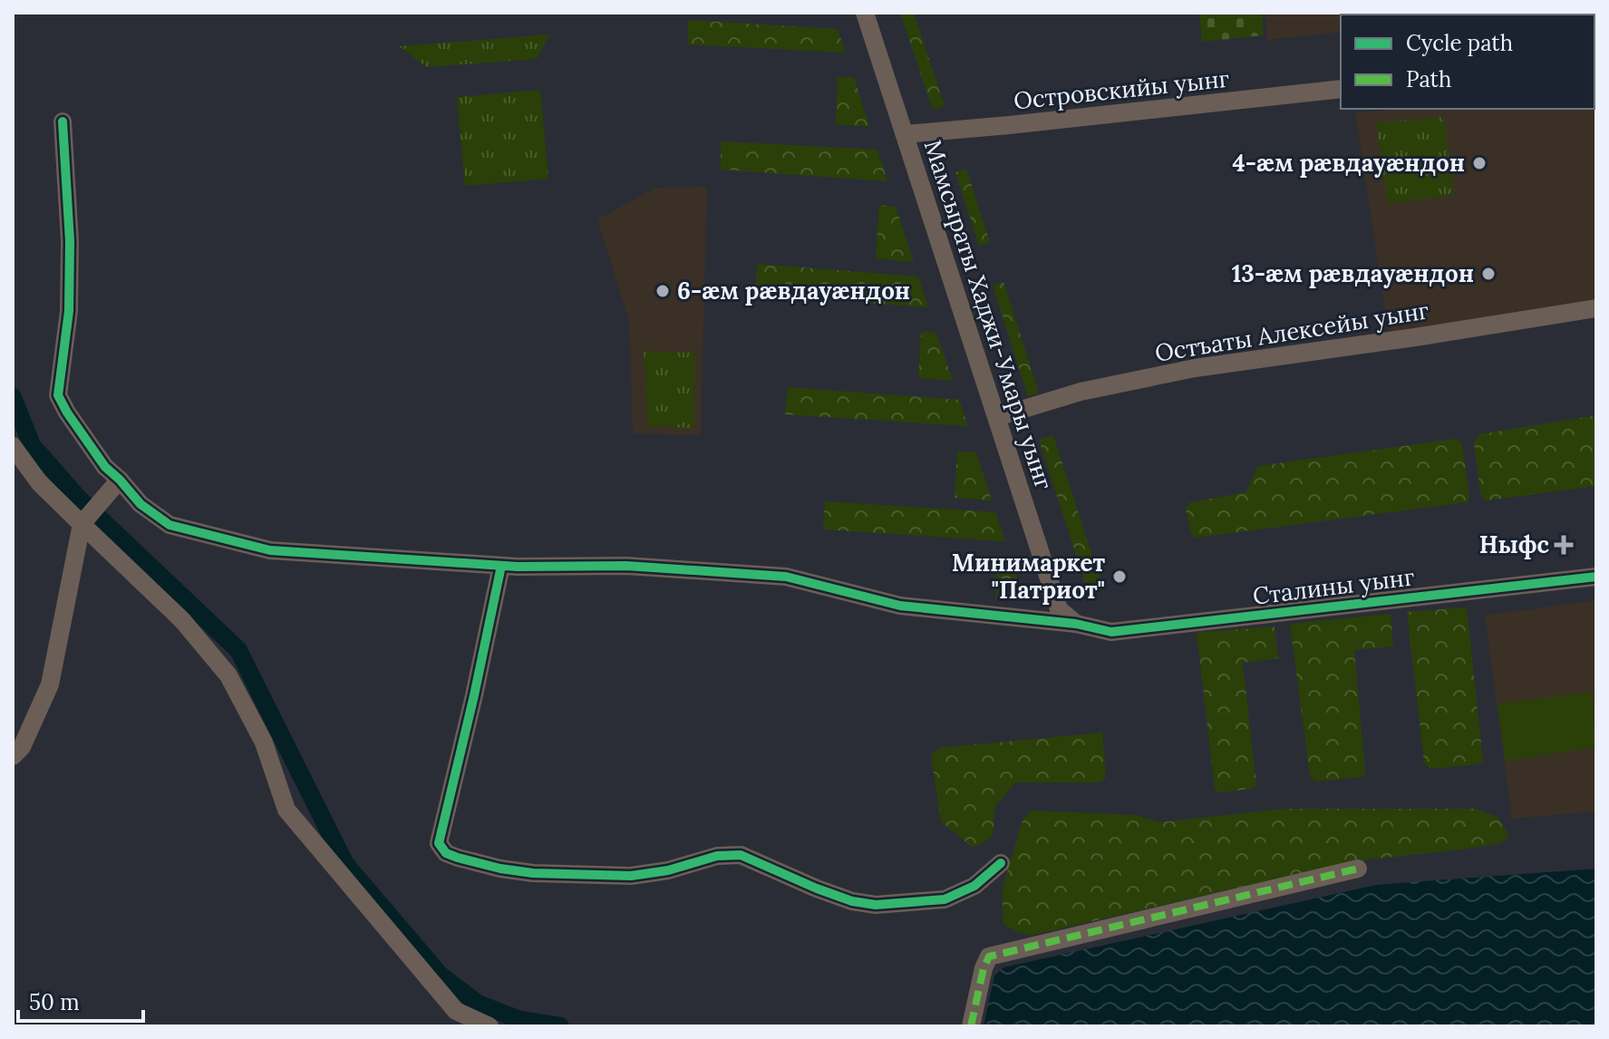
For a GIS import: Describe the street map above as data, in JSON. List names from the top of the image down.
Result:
{
  "streets": {
    "street": [
      "Островскийы уынг",
      "Мамсыраты Хаджи-Умары уынг",
      "Остъаты Алексейы уынг",
      "Сталины уынг"
    ]
  },
  "crossings": [
    ["Островскийы уынг", "Мамсыраты Хаджи-Умары уынг"],
    ["Мамсыраты Хаджи-Умары уынг", "Остъаты Алексейы уынг"],
    ["Мамсыраты Хаджи-Умары уынг", "Сталины уынг"]
  ],
  "places": {
    "other": [
      "4-æм рӕвдауӕндон",
      "13-æм рӕвдауӕндон",
      "6-æм рӕвдауӕндон",
      "Минимаркет \"Патриот\""
    ],
    "health": ["Ныфс"]
  },
  "legend": ["Cycle path", "Path"],
  "scale_bar": "50 m"
}
